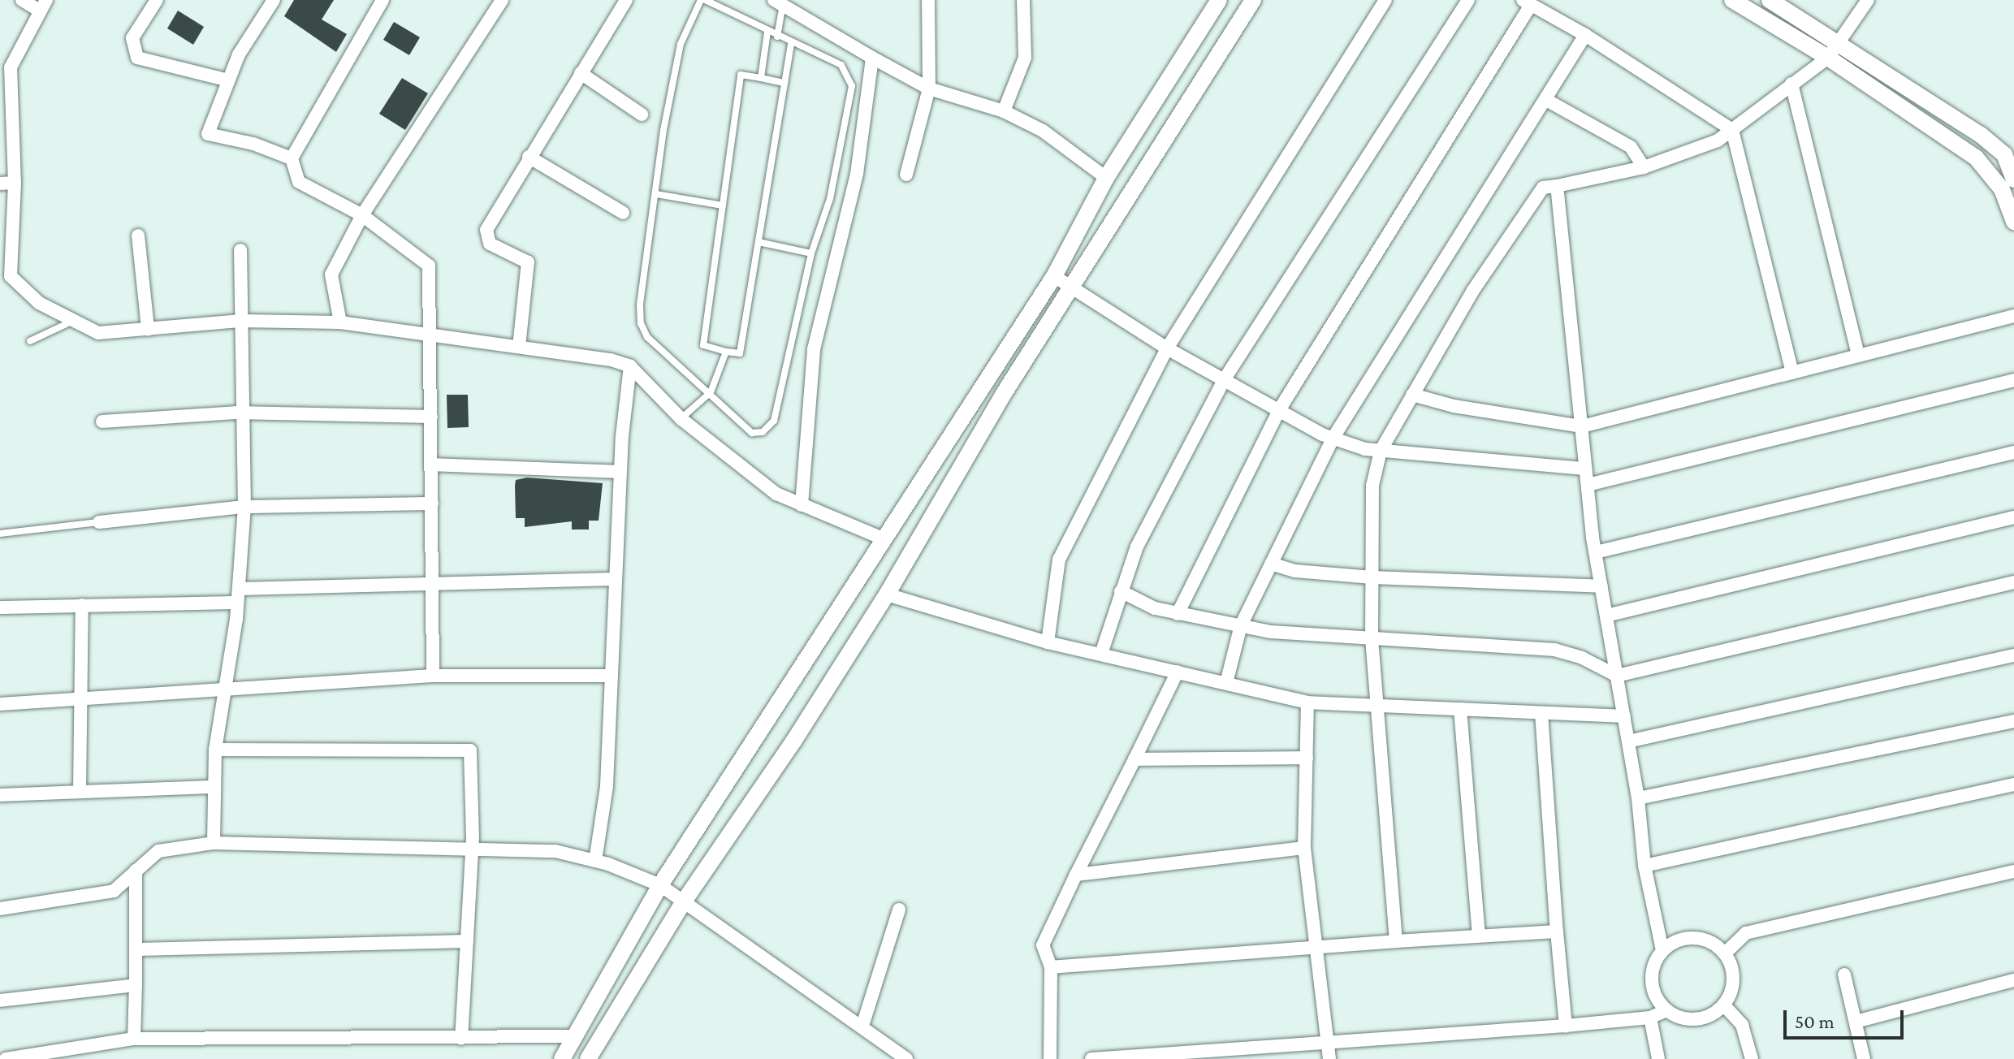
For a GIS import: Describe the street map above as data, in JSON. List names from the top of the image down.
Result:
{
  "scale_bar": "50 m"
}
